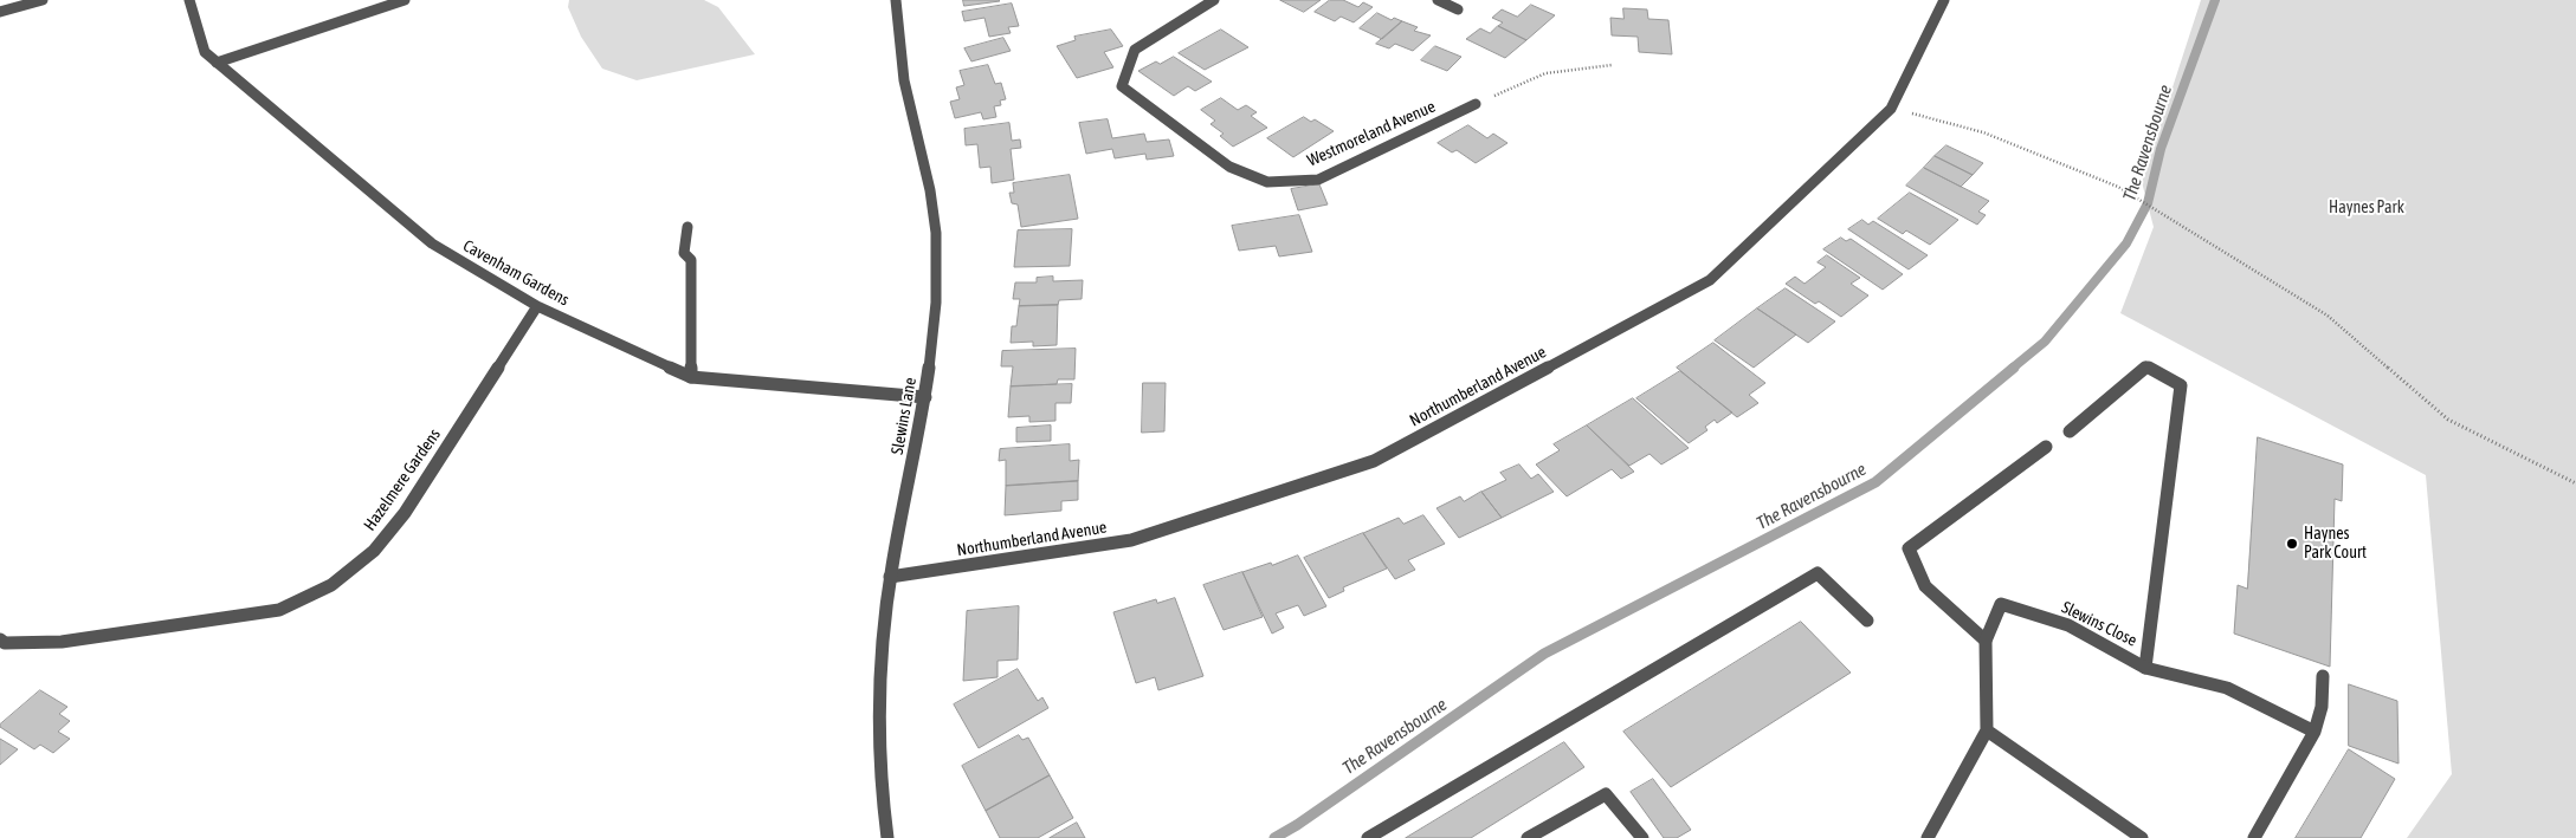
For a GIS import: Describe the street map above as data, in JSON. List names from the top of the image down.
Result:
{
  "streets": {
    "street": [
      "Westmoreland Avenue",
      "Cavenham Gardens",
      "Northumberland Avenue",
      "Slewins Lane",
      "Hazelmere Gardens",
      "Slewins Close"
    ]
  },
  "crossings": [
    ["Cavenham Gardens", "Slewins Lane"],
    ["Cavenham Gardens", "Hazelmere Gardens"],
    ["Northumberland Avenue", "Slewins Lane"]
  ],
  "water": ["The Ravensbourne"],
  "parks": ["Haynes Park"],
  "places": ["Haynes Park Court"]
}
